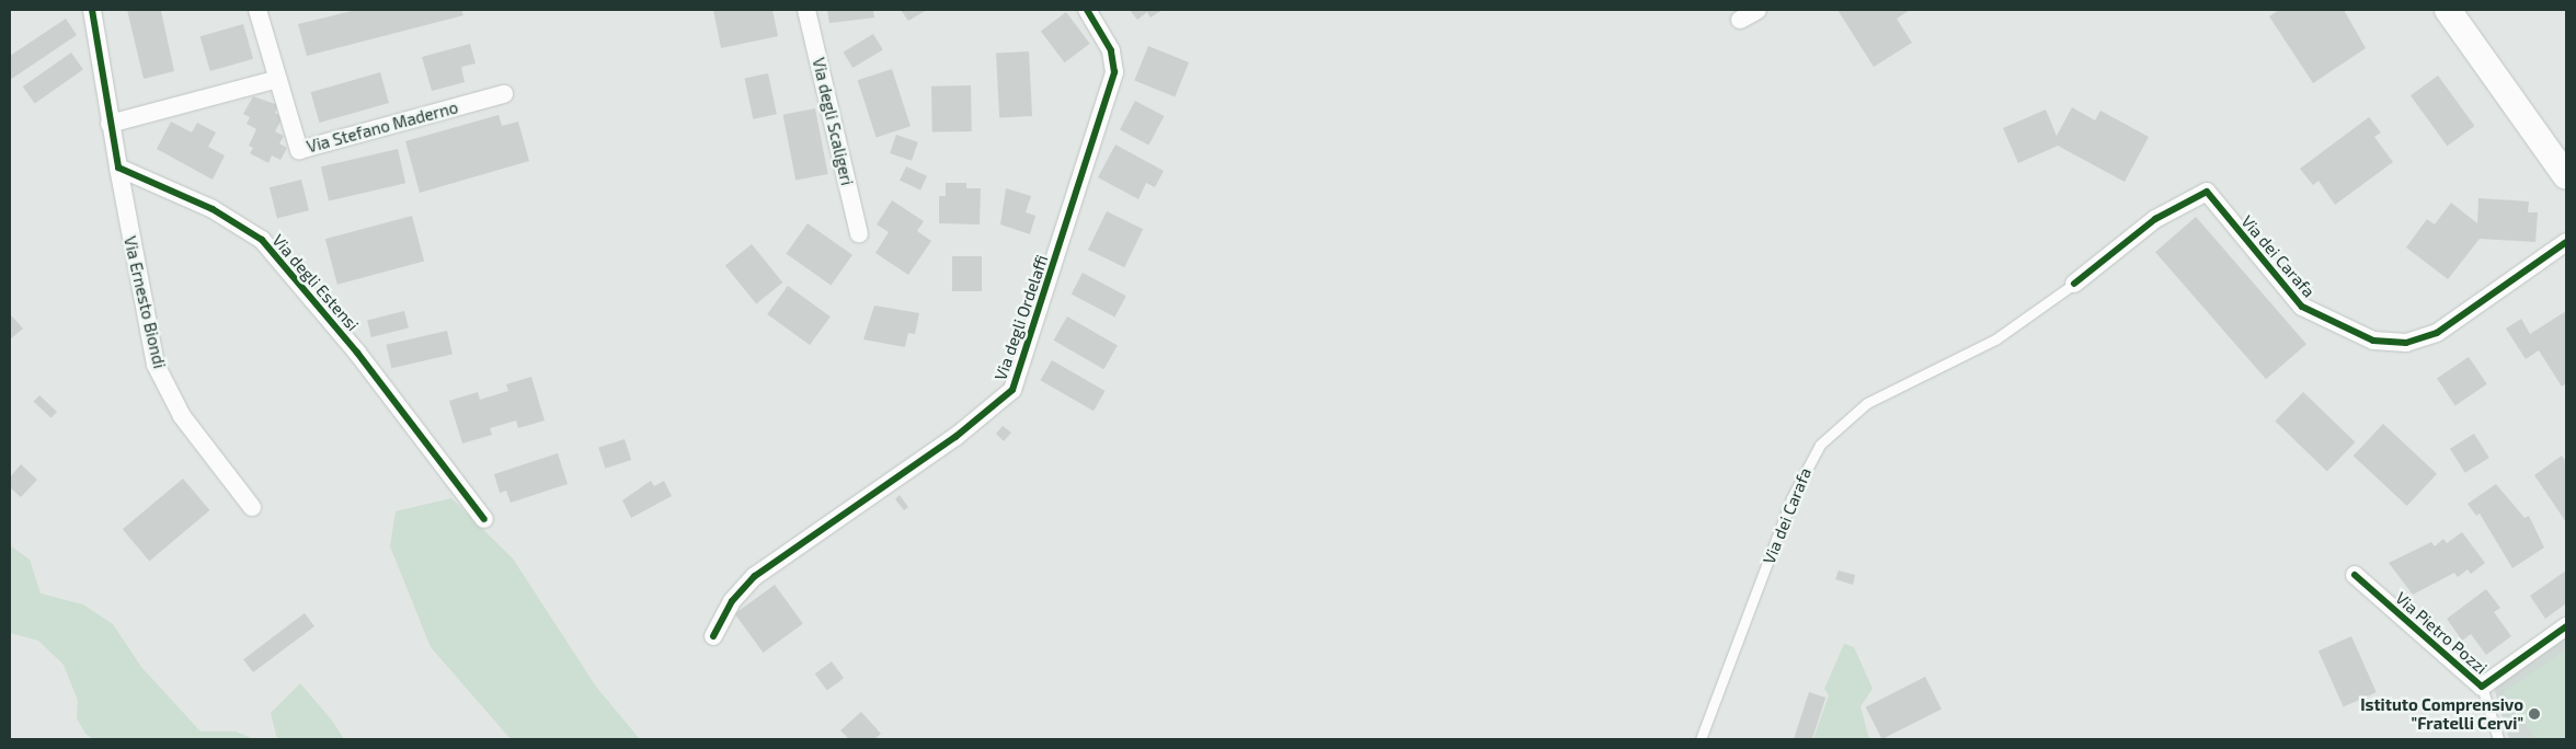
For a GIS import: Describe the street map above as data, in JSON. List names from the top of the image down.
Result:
{
  "streets": {
    "street": [
      "Via degli Scaligeri",
      "Via Stefano Maderno",
      "Via dei Carafa",
      "Via degli Estensi",
      "Via Ernesto Biondi",
      "Via degli Ordelaffi",
      "Via Pietro Pozzi"
    ]
  },
  "crossings": [
    ["Via degli Estensi", "Via Ernesto Biondi"]
  ],
  "places": ["Istituto Comprensivo \"Fratelli Cervi\""]
}
